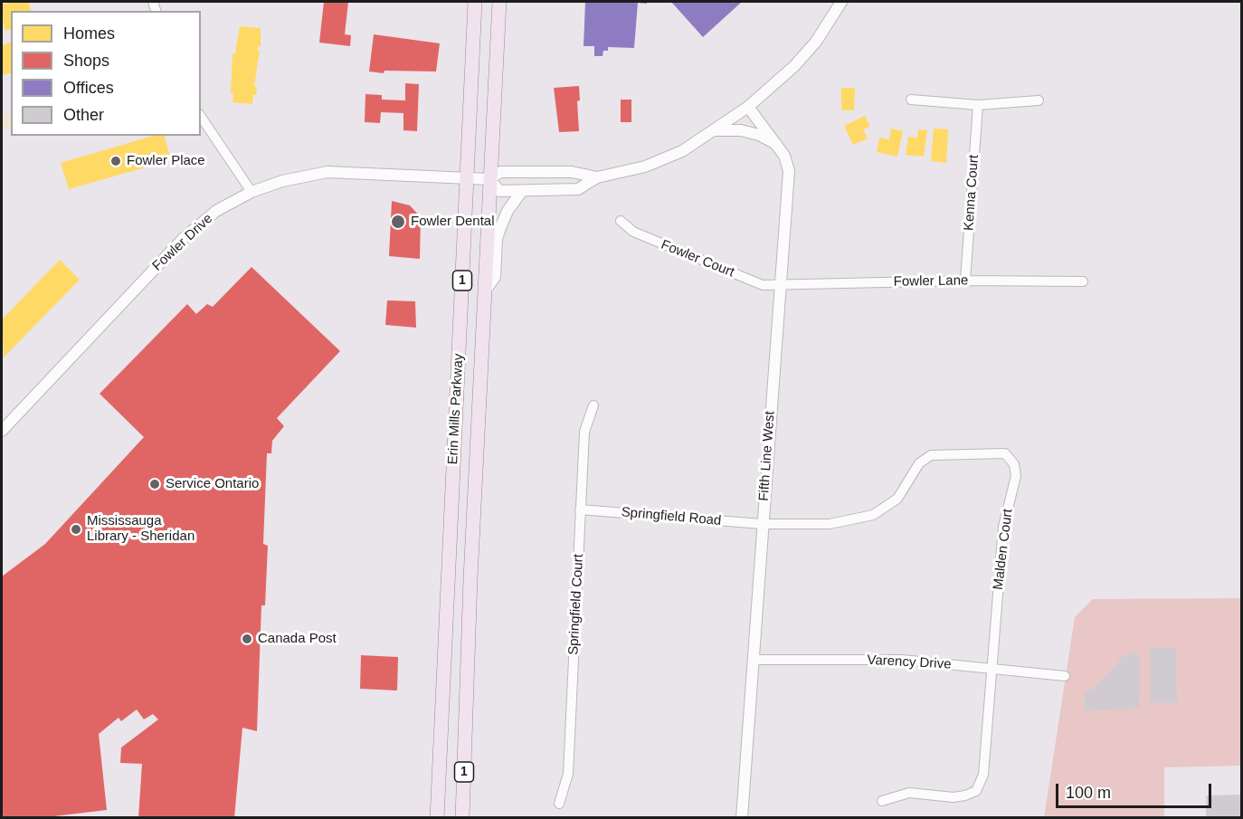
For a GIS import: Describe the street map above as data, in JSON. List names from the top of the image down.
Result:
{
  "streets": {
    "main road": ["1", "Erin Mills Parkway"],
    "street": [
      "Kenna Court",
      "Fowler Drive",
      "Fowler Court",
      "Fowler Lane",
      "Fifth Line West",
      "Springfield Road",
      "Malden Court",
      "Springfield Court",
      "Varency Drive"
    ]
  },
  "crossings": [
    ["Kenna Court", "Fowler Lane"],
    ["Fowler Drive", "Erin Mills Parkway"],
    ["Fowler Court", "Fowler Lane"],
    ["Fowler Court", "Fifth Line West"],
    ["Fowler Lane", "Fifth Line West"],
    ["Fifth Line West", "Springfield Road"],
    ["Fifth Line West", "Malden Court"],
    ["Fifth Line West", "Varency Drive"],
    ["Springfield Road", "Malden Court"],
    ["Springfield Road", "Springfield Court"],
    ["Malden Court", "Varency Drive"]
  ],
  "places": [
    "Fowler Place",
    "Fowler Dental",
    "Service Ontario",
    "Mississauga Library - Sheridan",
    "Canada Post"
  ],
  "legend": [
    "Homes",
    "Shops",
    "Offices",
    "Other"
  ],
  "scale_bar": "100 m"
}
